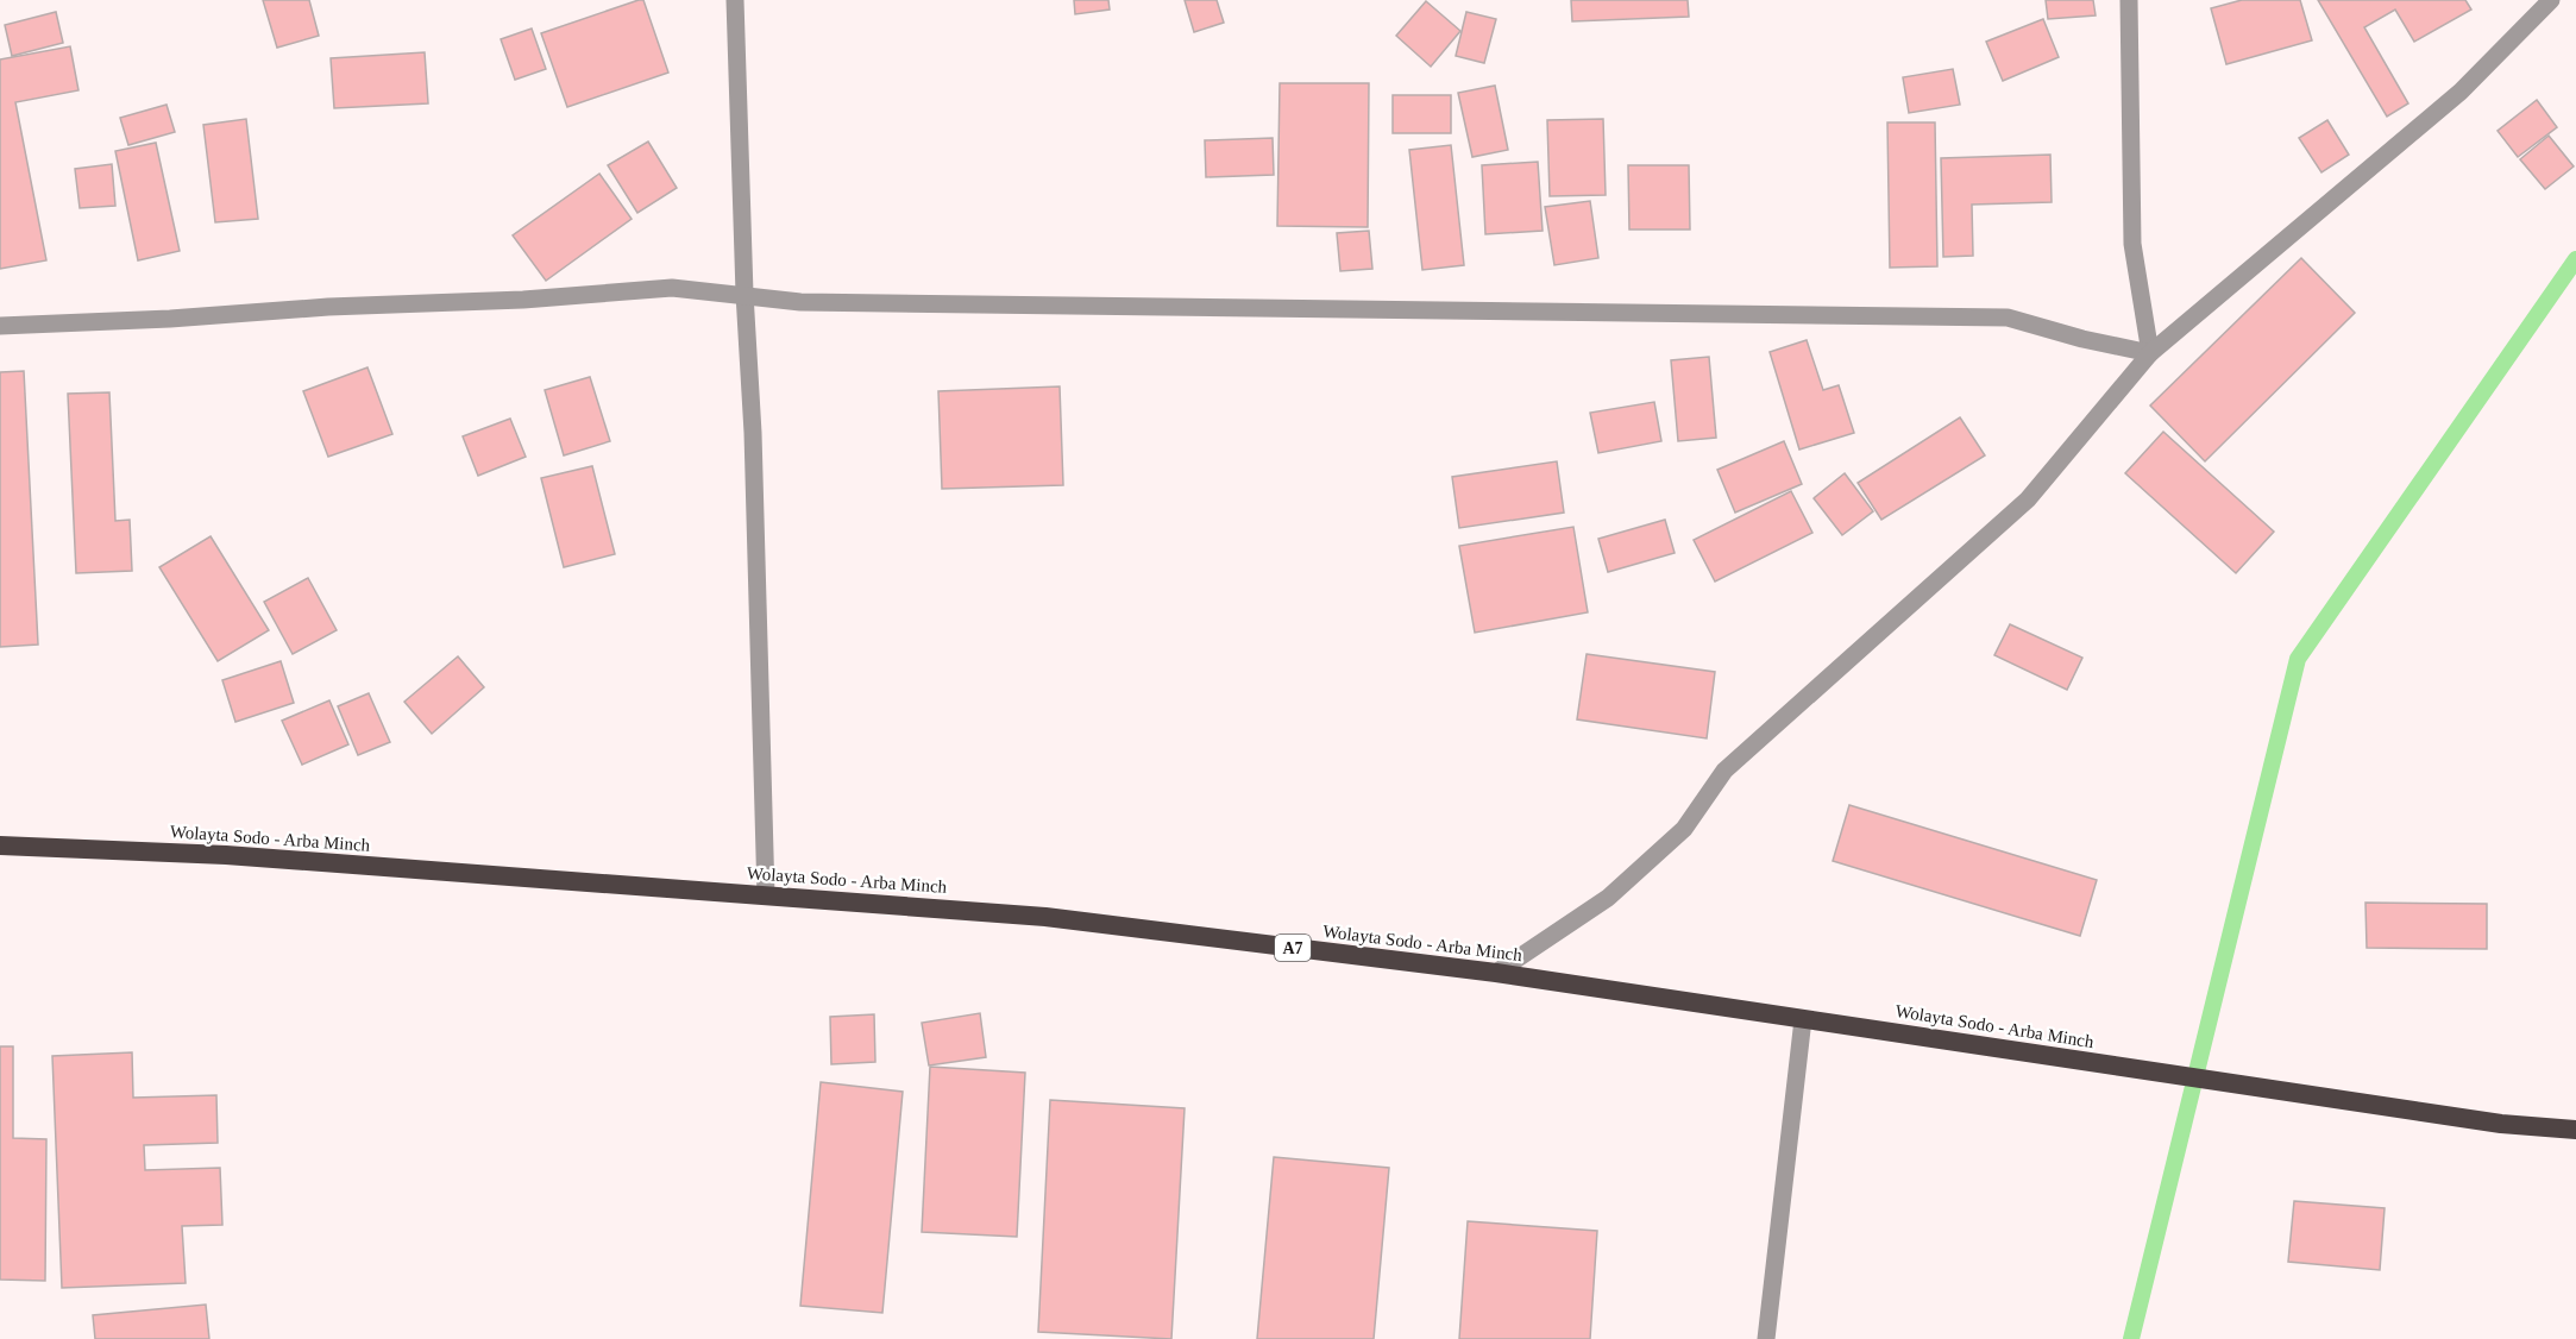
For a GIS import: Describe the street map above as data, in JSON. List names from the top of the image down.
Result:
{
  "streets": {
    "highway": ["Wolayta Sodo - Arba Minch", "A7"]
  }
}
